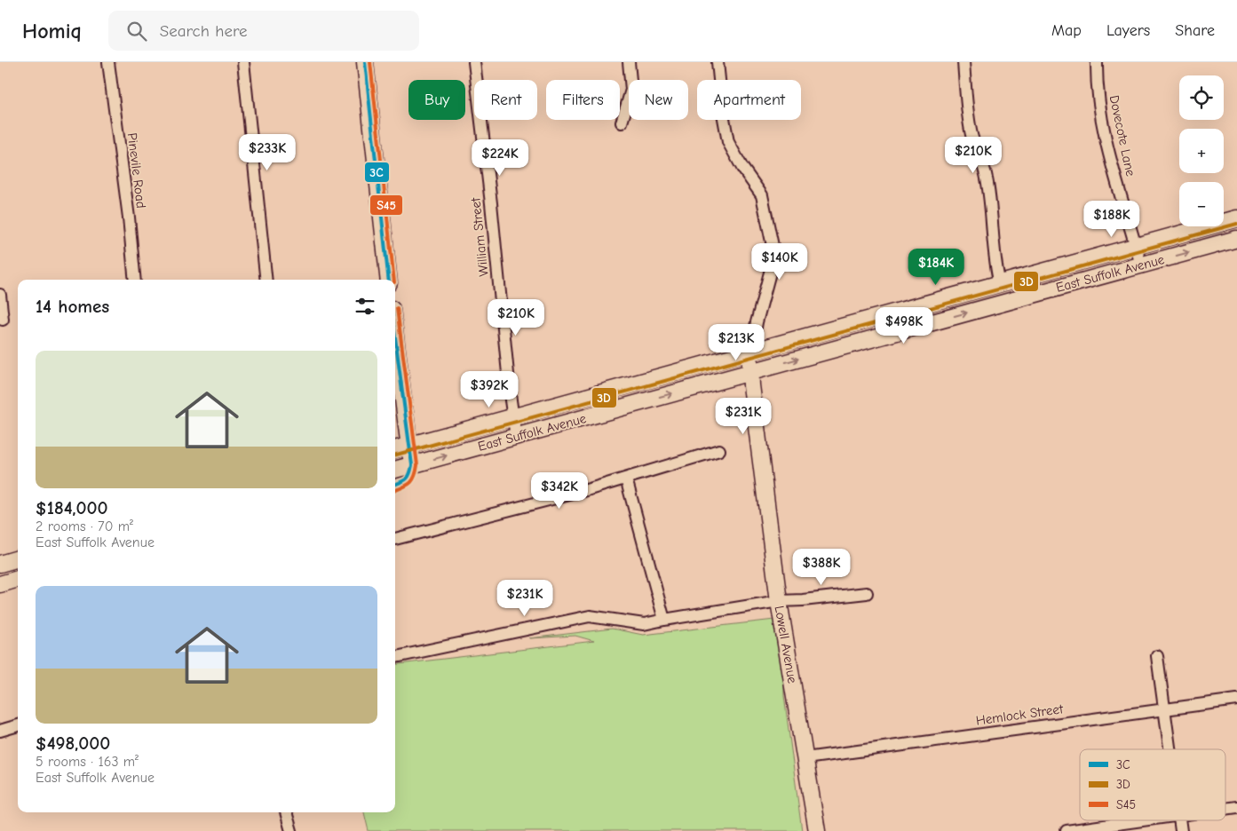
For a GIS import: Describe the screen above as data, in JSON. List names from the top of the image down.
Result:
{
  "streets": {
    "main road": ["East Suffolk Avenue", "Lowell Avenue"],
    "street": [
      "Dovecote Lane",
      "Pinevile Road",
      "William Street",
      "Hemlock Street"
    ]
  },
  "crossings": [
    ["Dovecote Lane", "East Suffolk Avenue"],
    ["William Street", "East Suffolk Avenue"],
    ["East Suffolk Avenue", "Lowell Avenue"],
    ["Lowell Avenue", "Hemlock Street"]
  ],
  "lines": ["transit line 3C", "transit line S45", "transit line 3D"],
  "legend": ["3C", "3D", "S45"],
  "page": {
    "header": "Homiq",
    "search": "Search here",
    "nav": ["Map", "Layers", "Share"],
    "map_buttons": ["+", "−"],
    "chip": [
      "Buy",
      "Rent",
      "Filters",
      "New",
      "Apartment"
    ],
    "price": [
      "$233K",
      "$210K",
      "$224K",
      "$188K",
      "$140K",
      "$184K",
      "$210K",
      "$498K",
      "$213K",
      "$392K",
      "$231K",
      "$342K",
      "$388K",
      "$231K"
    ],
    "heading": "14 homes",
    "list": [
      {
        "name": "$184,000",
        "note": "2 rooms · 70 m² · East Suffolk Avenue"
      },
      {
        "name": "$498,000",
        "note": "5 rooms · 163 m² · East Suffolk Avenue"
      }
    ]
  }
}
